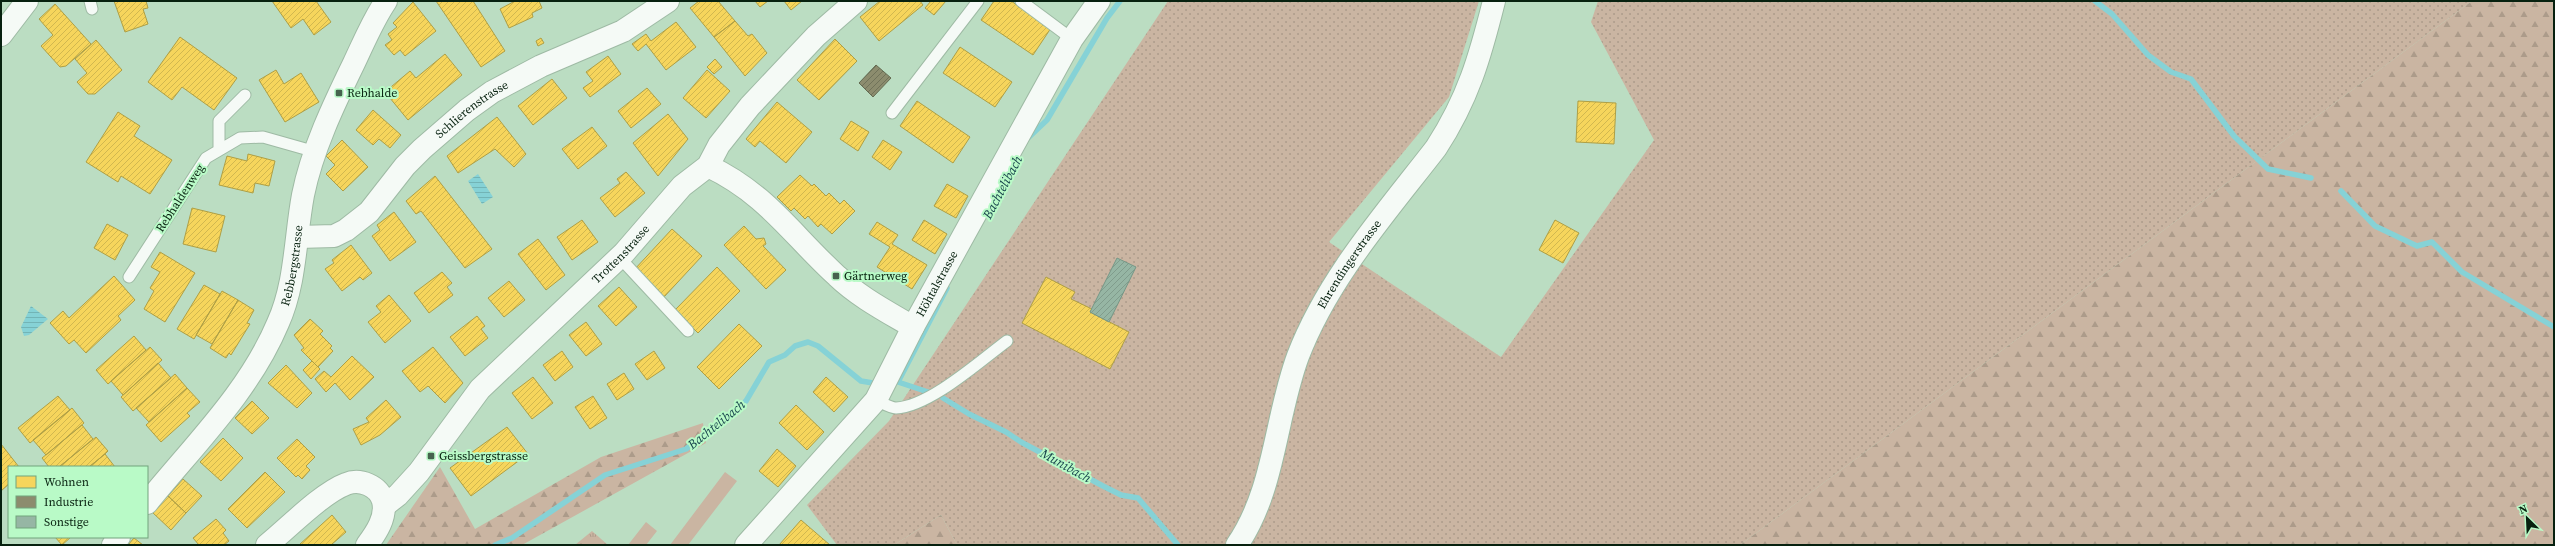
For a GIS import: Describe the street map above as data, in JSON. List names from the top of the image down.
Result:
{
  "streets": {
    "street": [
      "Schlierenstrasse",
      "Trottenstrasse",
      "Rebbergstrasse",
      "Ehrendingerstrasse",
      "Höhtalstrasse"
    ],
    "lane": ["Rebhaldenweg"]
  },
  "crossings": [
    ["Schlierenstrasse", "Rebbergstrasse"],
    ["Rebhaldenweg", "Rebbergstrasse"]
  ],
  "water": ["Bachtelibach", "Munibach"],
  "places": {
    "transit": ["Rebhalde", "Gärtnerweg", "Geissbergstrasse"]
  },
  "legend": ["Wohnen", "Industrie", "Sonstige"],
  "north": "top left"
}
